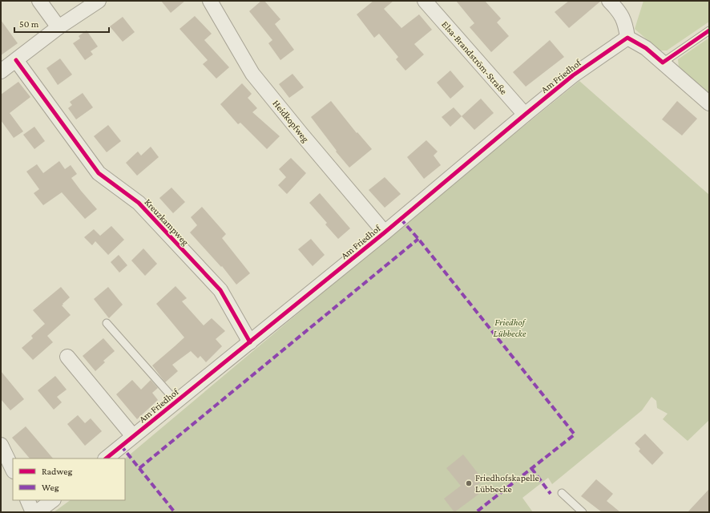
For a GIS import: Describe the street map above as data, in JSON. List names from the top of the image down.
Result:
{
  "streets": {
    "street": [
      "Elsa-Brandström-Straße",
      "Am Friedhof",
      "Heidkopfweg",
      "Kreuzkampweg"
    ]
  },
  "crossings": [
    ["Elsa-Brandström-Straße", "Am Friedhof"],
    ["Am Friedhof", "Heidkopfweg"],
    ["Am Friedhof", "Kreuzkampweg"]
  ],
  "parks": ["Friedhof Lübbecke"],
  "places": ["Friedhofskapelle Lübbecke"],
  "legend": ["Radweg", "Weg"],
  "scale_bar": "50 m"
}
